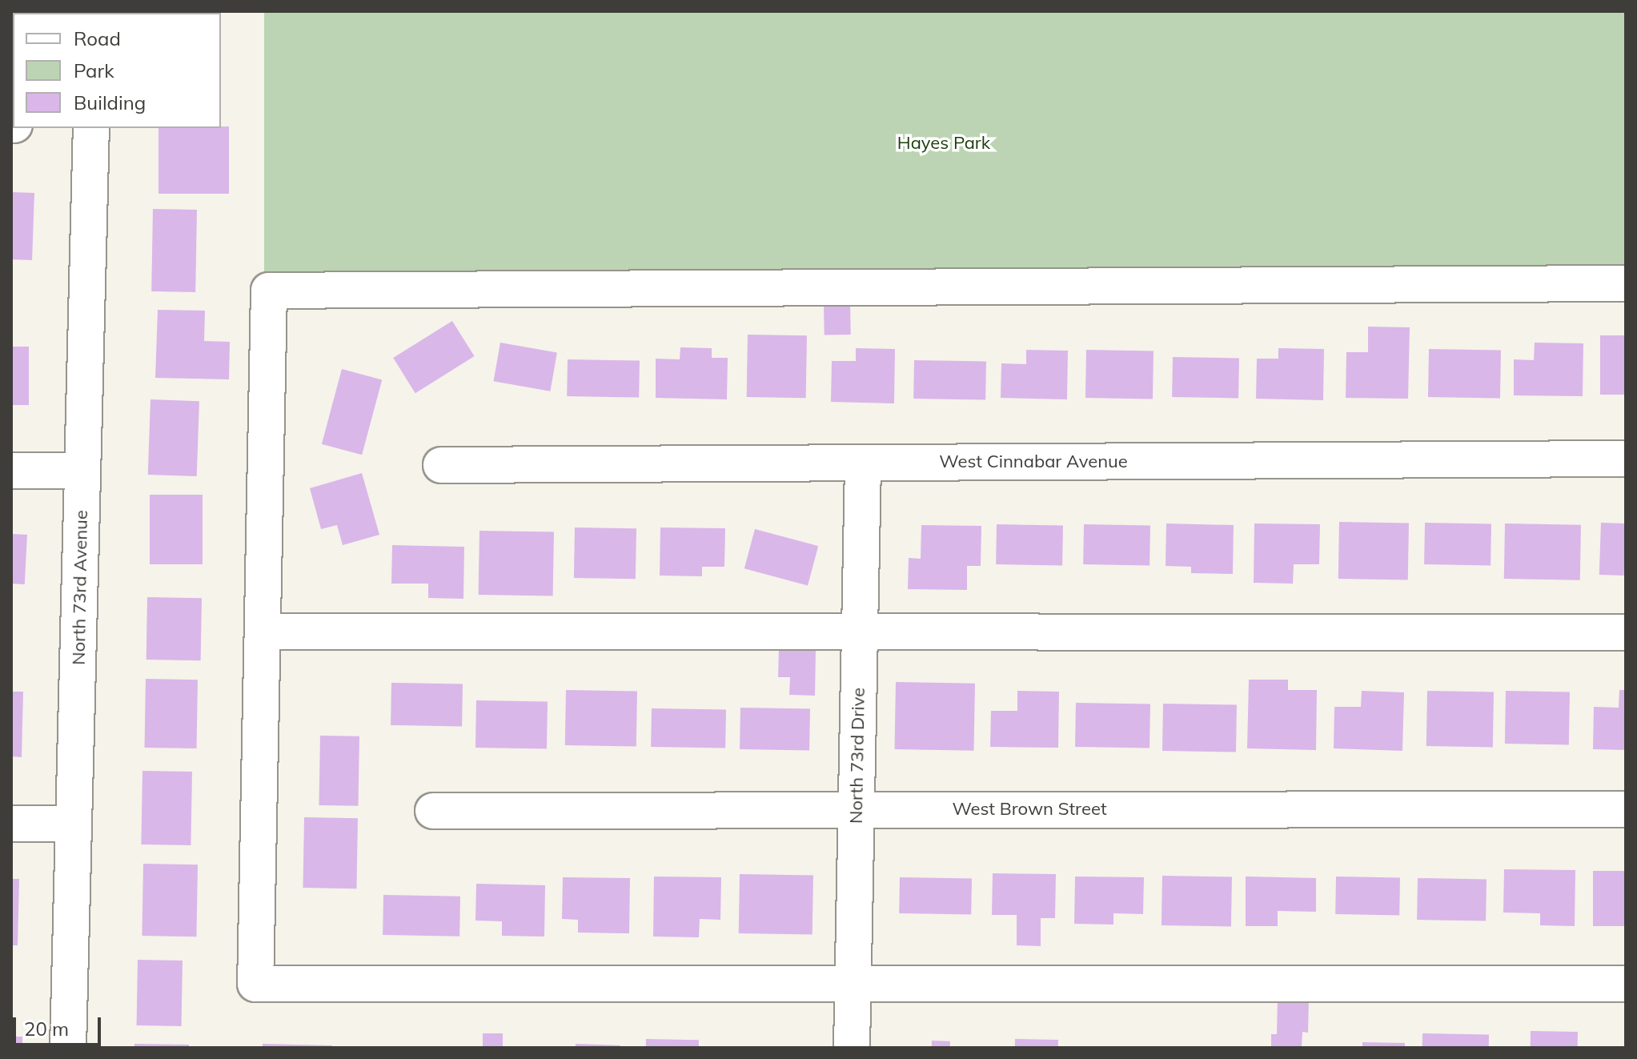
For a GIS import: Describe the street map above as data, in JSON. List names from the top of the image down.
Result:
{
  "streets": {
    "street": [
      "West Cinnabar Avenue",
      "North 73rd Avenue",
      "North 73rd Drive",
      "West Brown Street"
    ]
  },
  "crossings": [
    ["West Cinnabar Avenue", "North 73rd Drive"],
    ["North 73rd Drive", "West Brown Street"]
  ],
  "parks": ["Hayes Park"],
  "legend": ["Road", "Park", "Building"],
  "scale_bar": "20 m"
}
